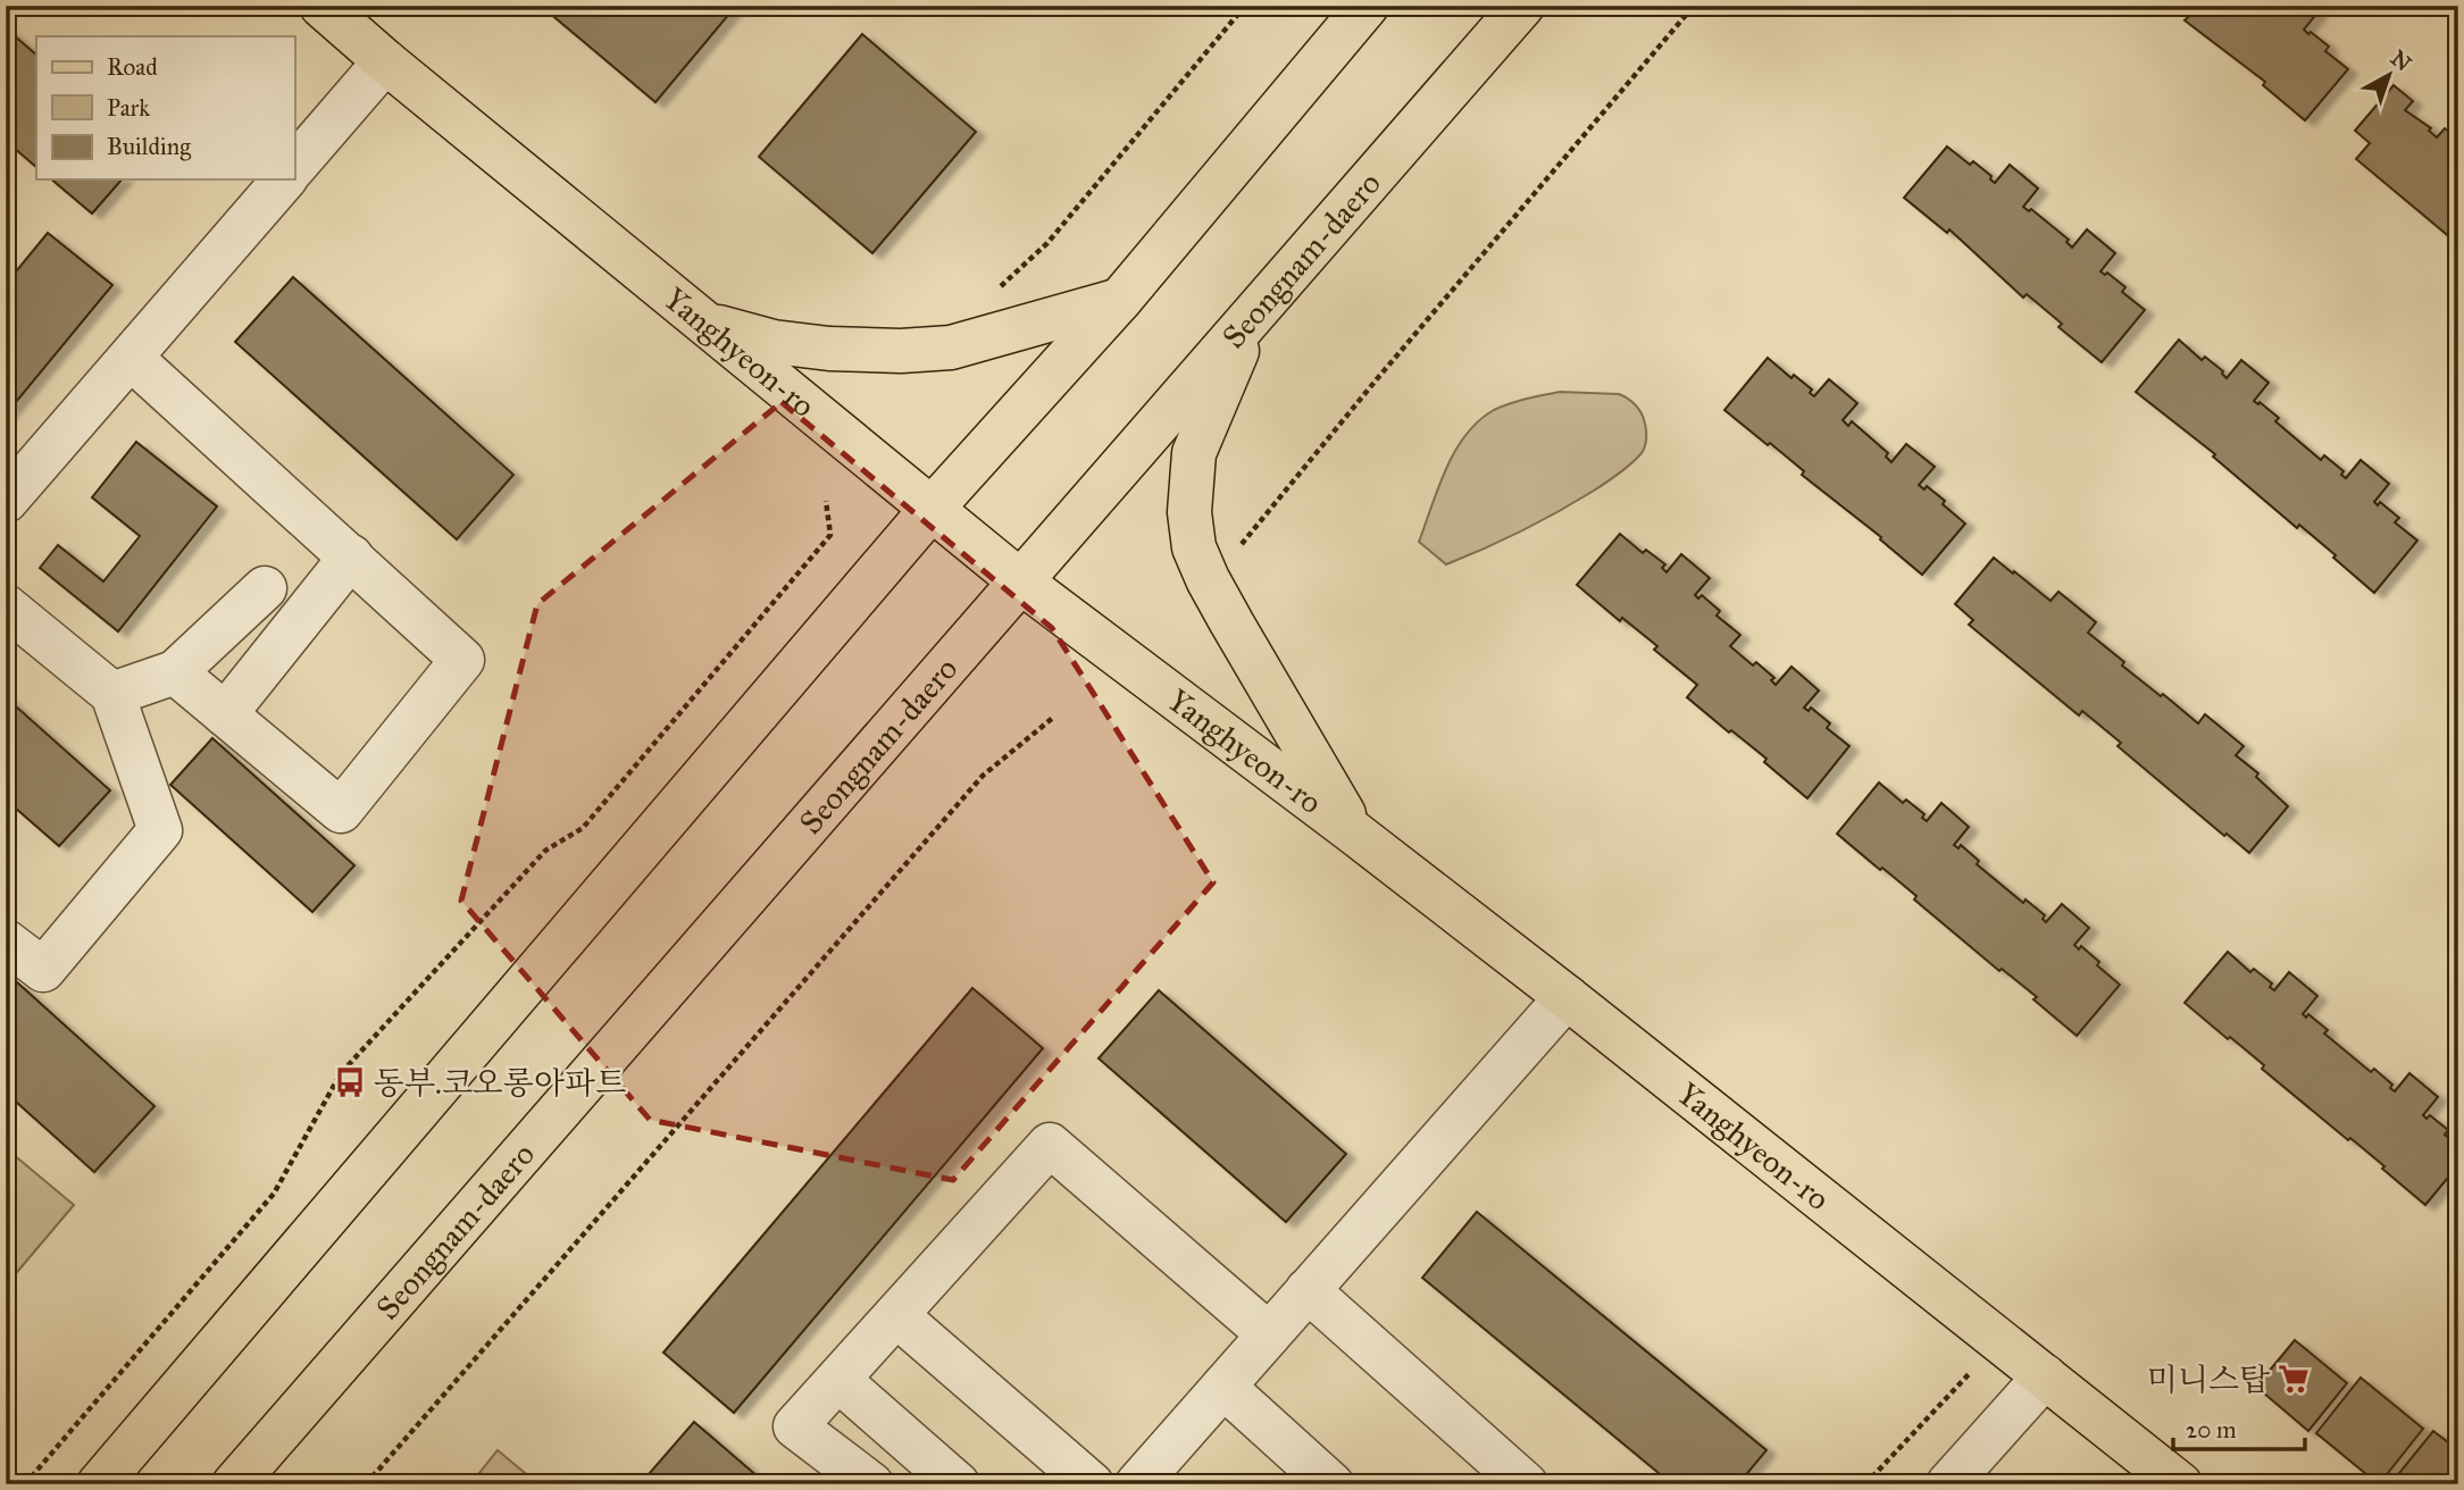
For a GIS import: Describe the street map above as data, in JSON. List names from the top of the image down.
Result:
{
  "streets": {
    "main road": ["Seongnam-daero", "Yanghyeon-ro"]
  },
  "crossings": [
    ["Seongnam-daero", "Yanghyeon-ro"]
  ],
  "places": {
    "bus stop": ["동부.코오롱아파트"],
    "supermarket": ["미니스탑"]
  },
  "legend": ["Road", "Park", "Building"],
  "scale_bar": "20 m",
  "north": "top right"
}
